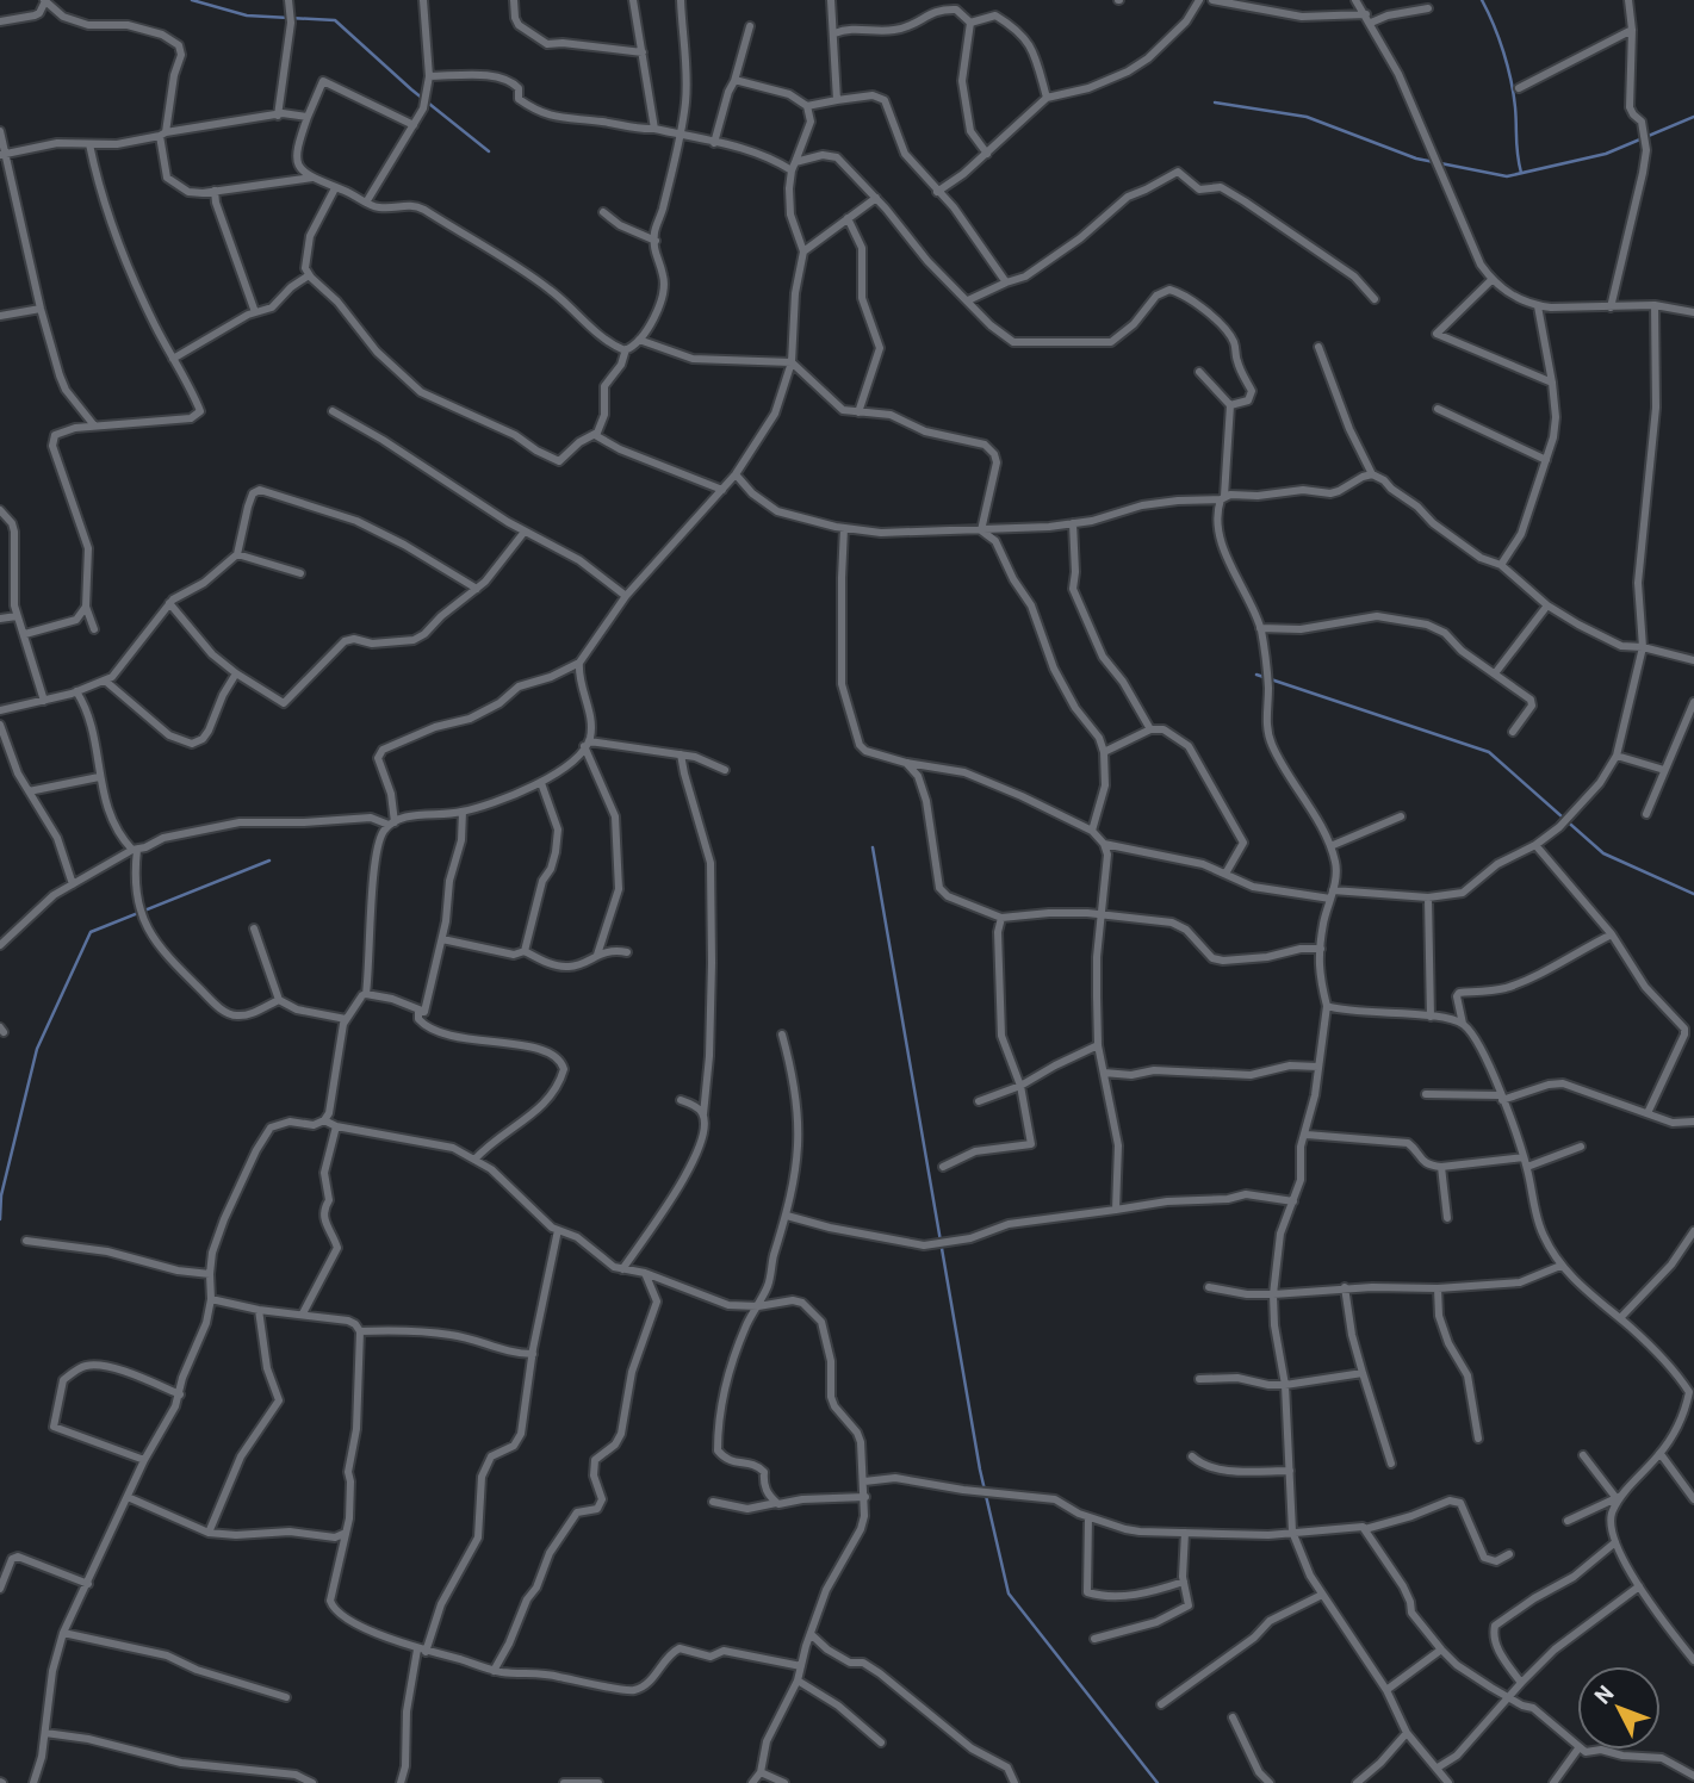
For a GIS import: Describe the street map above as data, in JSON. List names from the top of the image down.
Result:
{
  "north": "top left"
}
